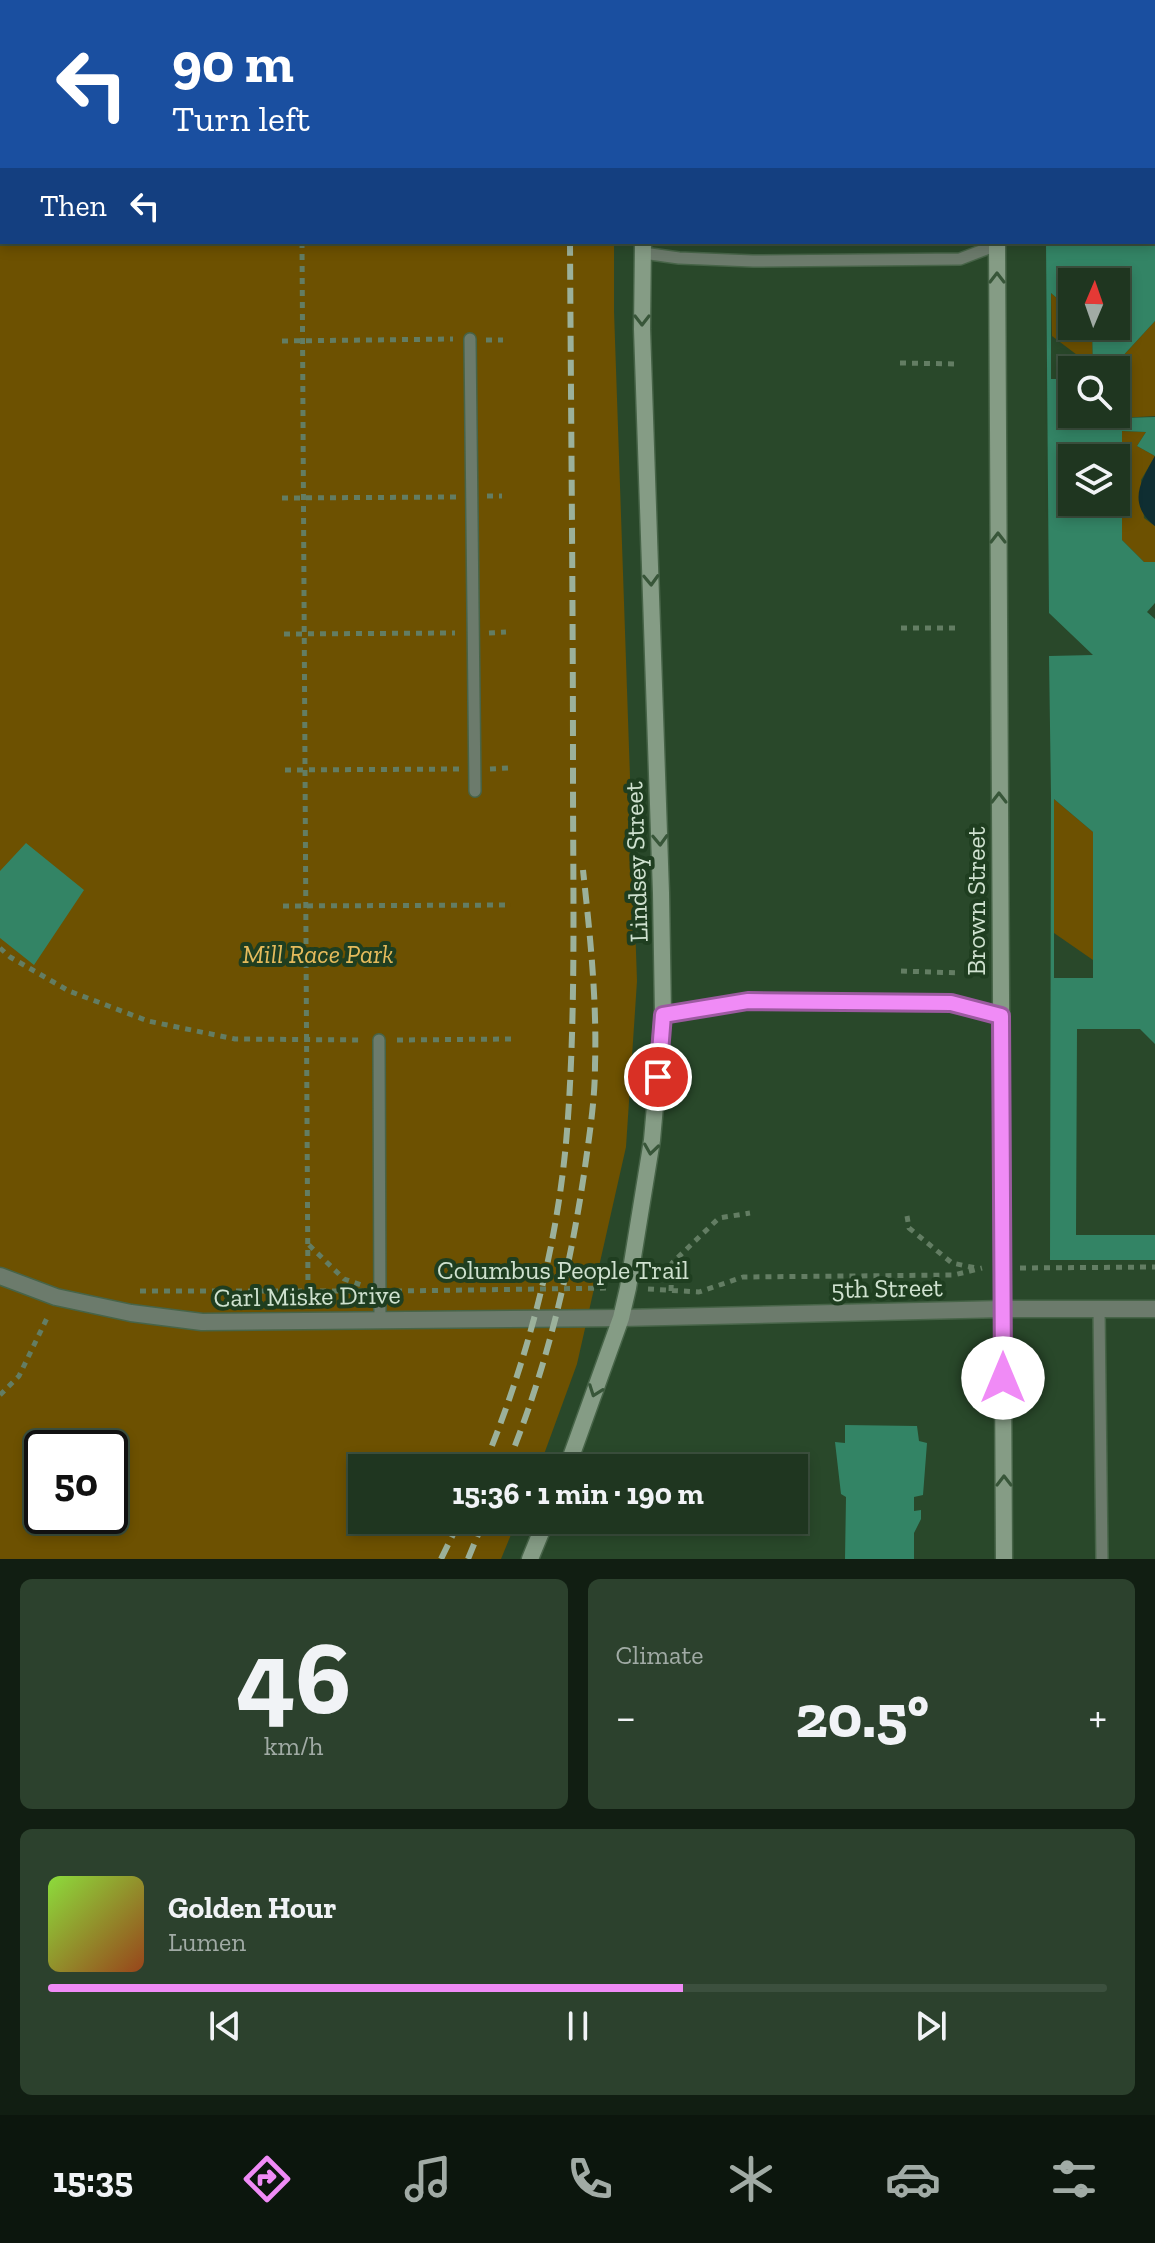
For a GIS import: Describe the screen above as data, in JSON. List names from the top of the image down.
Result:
{
  "streets": {
    "main road": ["Lindsey Street", "Brown Street"],
    "street": ["5th Street", "Carl Miske Drive"],
    "path": ["Columbus People Trail"]
  },
  "crossings": [
    ["Lindsey Street", "Columbus People Trail"],
    ["Lindsey Street", "5th Street"],
    ["Lindsey Street", "Carl Miske Drive"],
    ["Brown Street", "Columbus People Trail"],
    ["Brown Street", "5th Street"],
    ["5th Street", "Carl Miske Drive"]
  ],
  "one_way": ["Lindsey Street", "Brown Street"],
  "parks": ["Mill Race Park"],
  "north": "top",
  "page": {
    "turn": ["90 m", "Turn left"],
    "then": "Then",
    "limit": "50",
    "trip": "15:36 · 1 min · 190 m",
    "tile": [
      ["46", "km/h"],
      "Climate"
    ],
    "heat": ["−", "20.5°", "+"],
    "song": ["Golden Hour", "Lumen"],
    "tabs": "15:35"
  }
}
